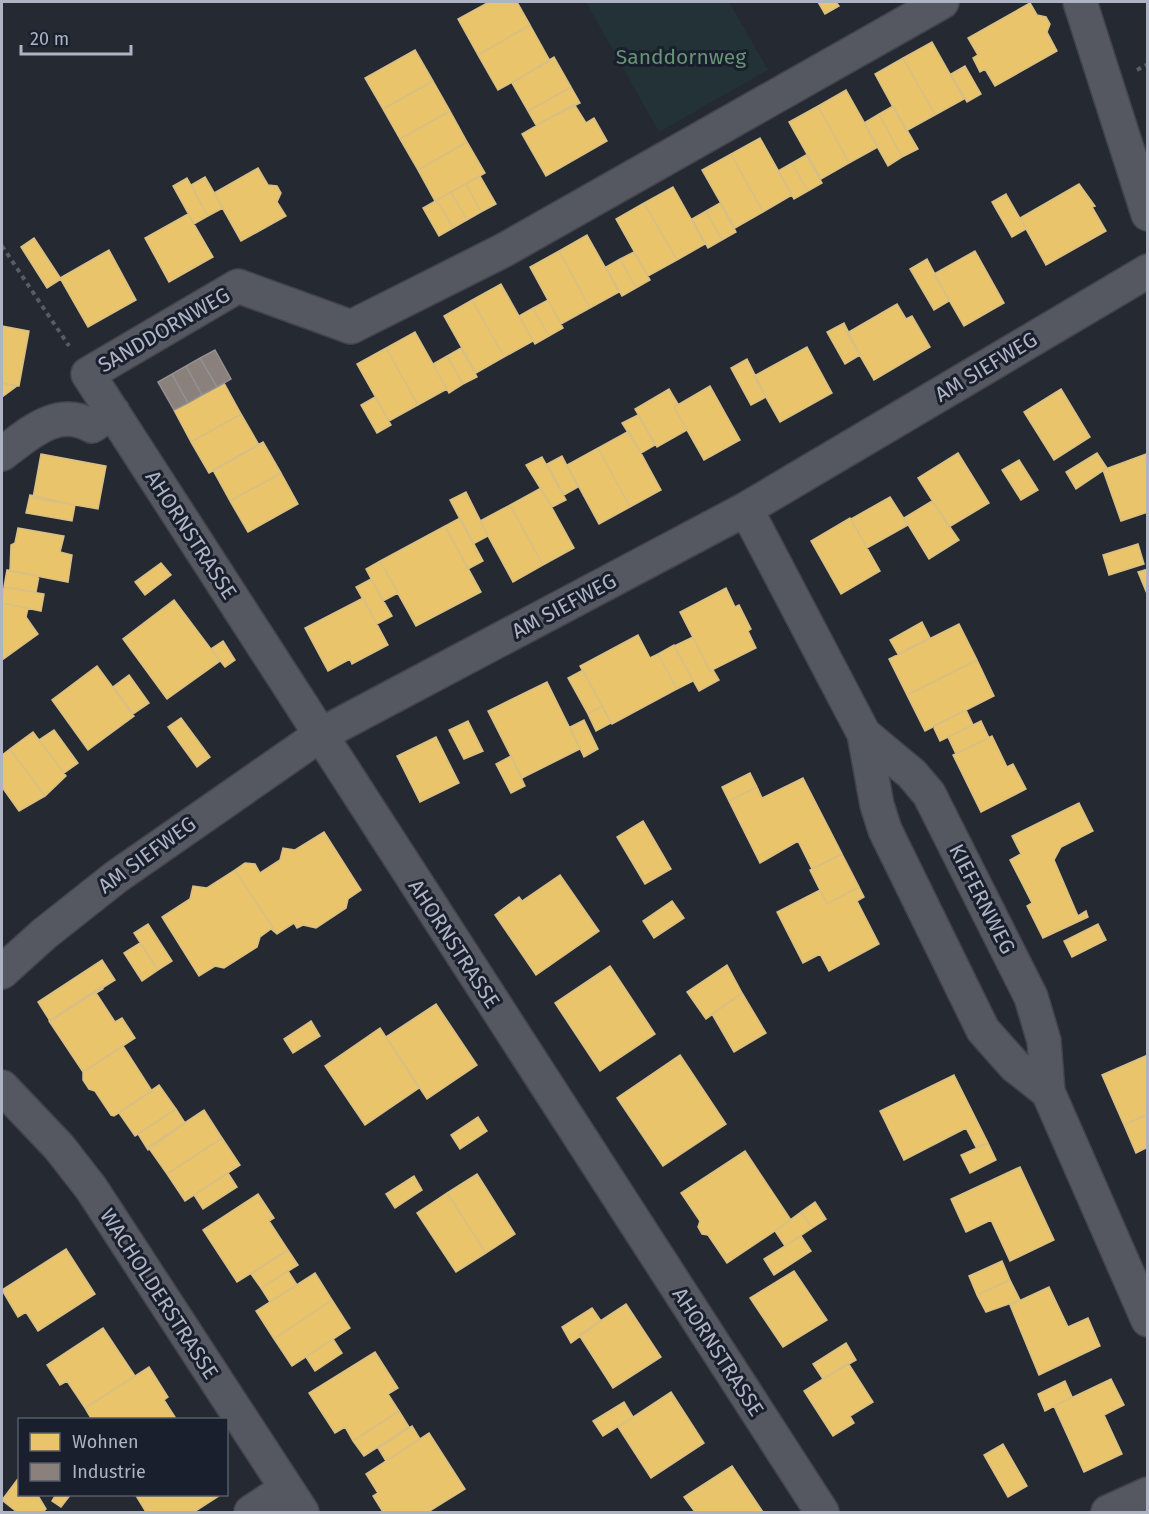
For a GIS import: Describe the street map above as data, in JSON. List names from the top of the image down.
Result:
{
  "streets": {
    "street": [
      "SANDDORNWEG",
      "AM SIEFWEG",
      "AHORNSTRASSE",
      "KIEFERNWEG",
      "WACHOLDERSTRASSE"
    ]
  },
  "crossings": [
    ["SANDDORNWEG", "AHORNSTRASSE"],
    ["AM SIEFWEG", "AHORNSTRASSE"],
    ["AM SIEFWEG", "KIEFERNWEG"]
  ],
  "parks": ["Sanddornweg"],
  "legend": ["Wohnen", "Industrie"],
  "scale_bar": "20 m"
}
